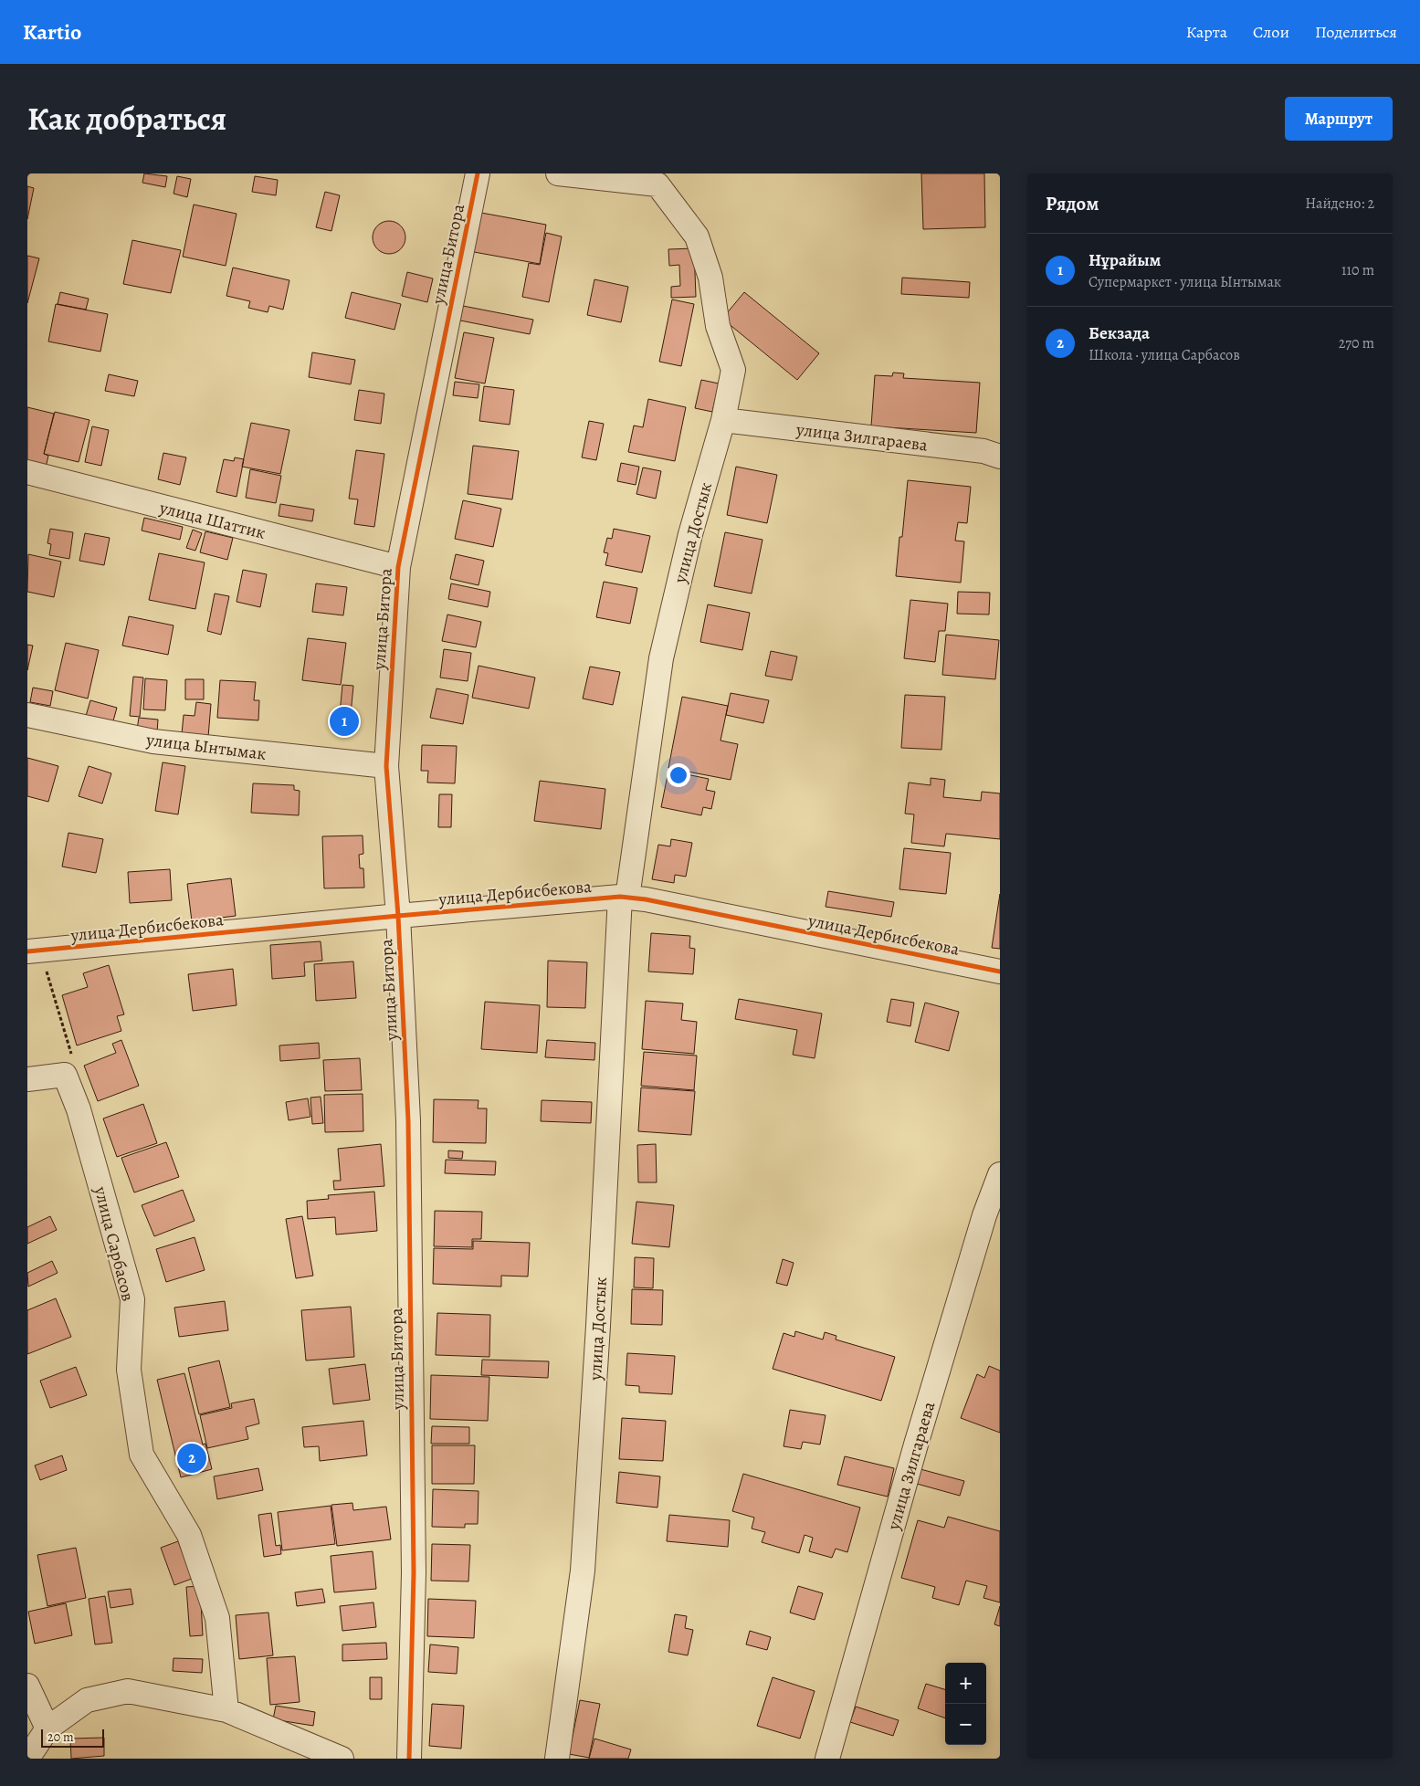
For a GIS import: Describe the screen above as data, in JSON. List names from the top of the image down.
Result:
{
  "streets": {
    "street": [
      "улица Битора",
      "улица Зилгараева",
      "улица Шаттик",
      "улица Достык",
      "улица Ынтымак",
      "улица Дербисбекова",
      "улица Сарбасов"
    ]
  },
  "crossings": [
    ["улица Битора", "улица Шаттик"],
    ["улица Битора", "улица Ынтымак"],
    ["улица Битора", "улица Дербисбекова"],
    ["улица Зилгараева", "улица Достык"],
    ["улица Достык", "улица Дербисбекова"]
  ],
  "scale_bar": "20 m",
  "page": {
    "header": "Kartio",
    "nav": ["Карта", "Слои", "Поделиться"],
    "title": "Как добраться",
    "buttons": "Маршрут",
    "heading": ["Рядом", "Найдено: 2"],
    "list": [
      {
        "mark": "1",
        "name": "Нұрайым",
        "note": "Супермаркет · улица Ынтымак",
        "value": "110 m"
      },
      {
        "mark": "2",
        "name": "Бекзада",
        "note": "Школа · улица Сарбасов",
        "value": "270 m"
      }
    ],
    "pins": ["1", "2"],
    "map_buttons": ["+", "−"],
    "scale": "20 m"
  }
}
